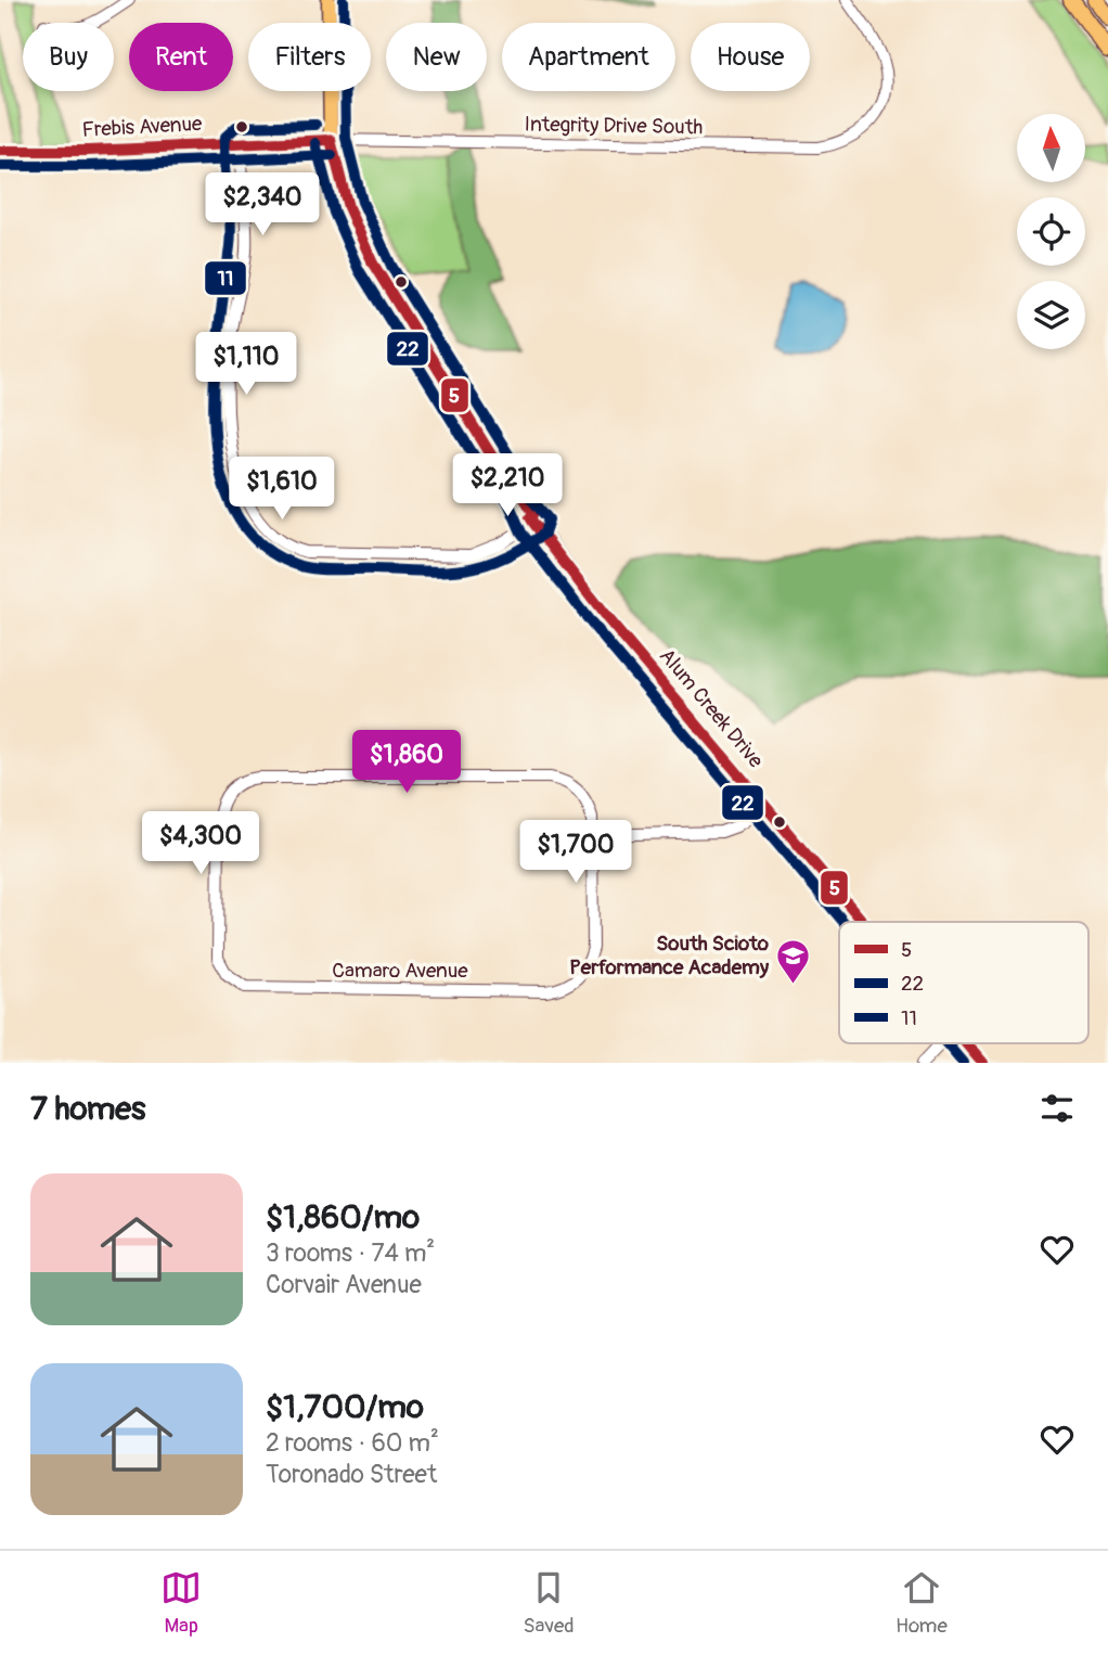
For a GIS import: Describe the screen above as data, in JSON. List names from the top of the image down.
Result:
{
  "streets": {
    "main road": ["Frebis Avenue", "Alum Creek Drive"],
    "street": ["Integrity Drive South", "Camaro Avenue"]
  },
  "crossings": [
    ["Integrity Drive South", "Frebis Avenue"],
    ["Integrity Drive South", "Alum Creek Drive"],
    ["Frebis Avenue", "Alum Creek Drive"]
  ],
  "places": {
    "school or university": ["South Scioto Performance Academy"]
  },
  "lines": ["transit line 11", "transit line 5", "transit line 22"],
  "legend": ["5", "22", "11"],
  "north": "top",
  "page": {
    "chip": [
      "Buy",
      "Rent",
      "Filters",
      "New",
      "Apartment",
      "House"
    ],
    "price": [
      "$2,340",
      "$1,110",
      "$2,210",
      "$1,610",
      "$1,860",
      "$4,300",
      "$1,700"
    ],
    "heading": "7 homes",
    "list": [
      {
        "name": "$1,860/mo",
        "note": "3 rooms · 74 m² · Corvair Avenue"
      },
      {
        "name": "$1,700/mo",
        "note": "2 rooms · 60 m² · Toronado Street"
      }
    ],
    "tabs": ["Map", "Saved", "Home"]
  }
}
